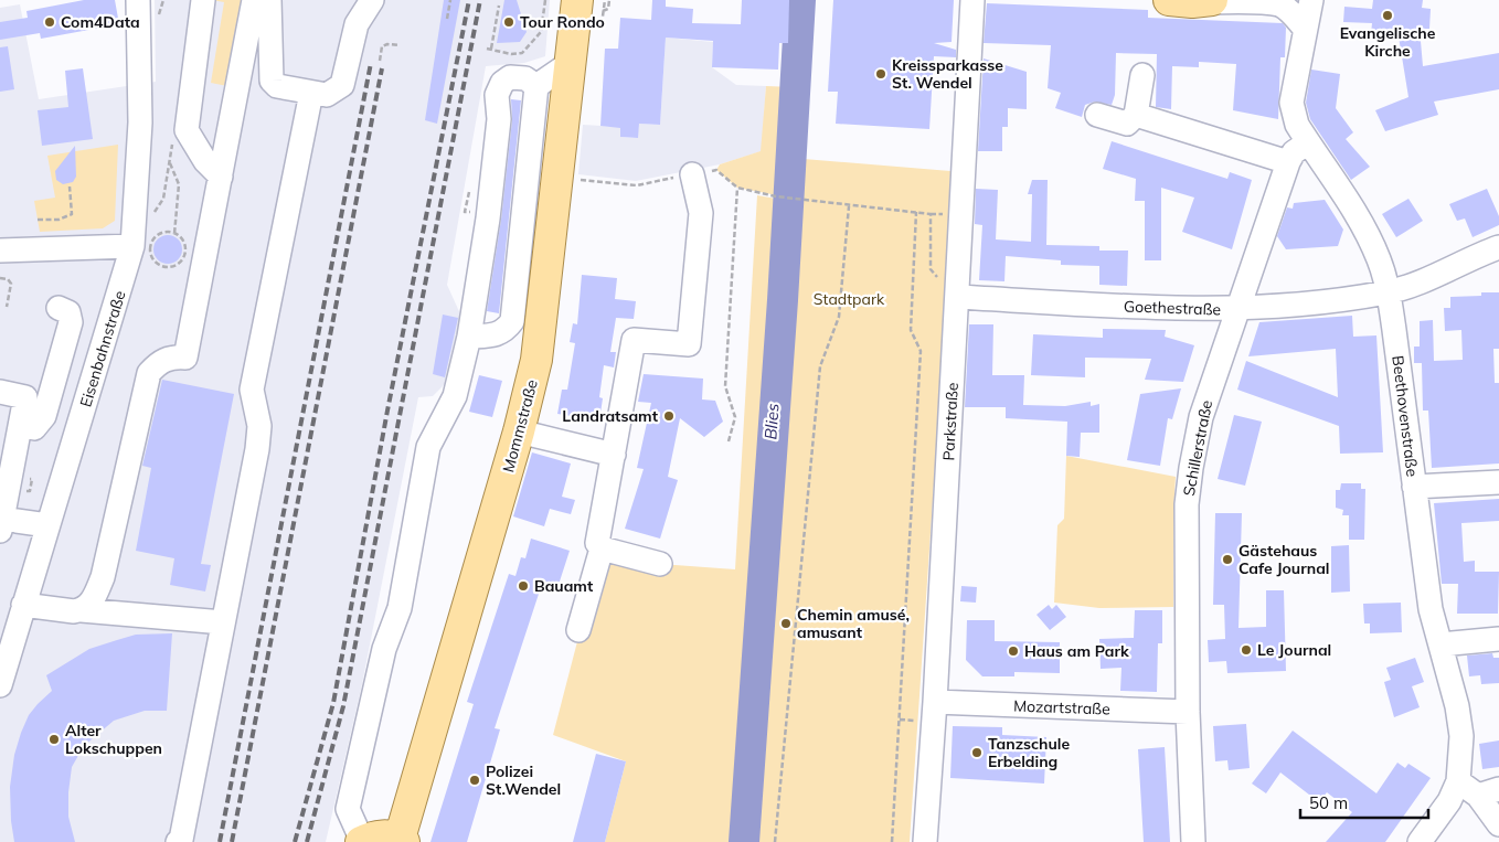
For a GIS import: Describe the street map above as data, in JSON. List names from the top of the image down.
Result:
{
  "streets": {
    "main road": ["Mommstraße"],
    "street": [
      "Goethestraße",
      "Eisenbahnstraße",
      "Beethovenstraße",
      "Parkstraße",
      "Schillerstraße",
      "Mozartstraße"
    ]
  },
  "crossings": [
    ["Goethestraße", "Beethovenstraße"],
    ["Goethestraße", "Parkstraße"],
    ["Goethestraße", "Schillerstraße"],
    ["Beethovenstraße", "Schillerstraße"],
    ["Parkstraße", "Mozartstraße"],
    ["Schillerstraße", "Mozartstraße"]
  ],
  "water": ["Blies"],
  "parks": ["Stadtpark"],
  "places": [
    "Evangelische Kirche",
    "Com4Data",
    "Tour Rondo",
    "Kreissparkasse St. Wendel",
    "Landratsamt",
    "Gästehaus Cafe Journal",
    "Bauamt",
    "Chemin amusé, amusant",
    "Le Journal",
    "Haus am Park",
    "Alter Lokschuppen",
    "Tanzschule Erbelding",
    "Polizei St.Wendel"
  ],
  "scale_bar": "50 m"
}
